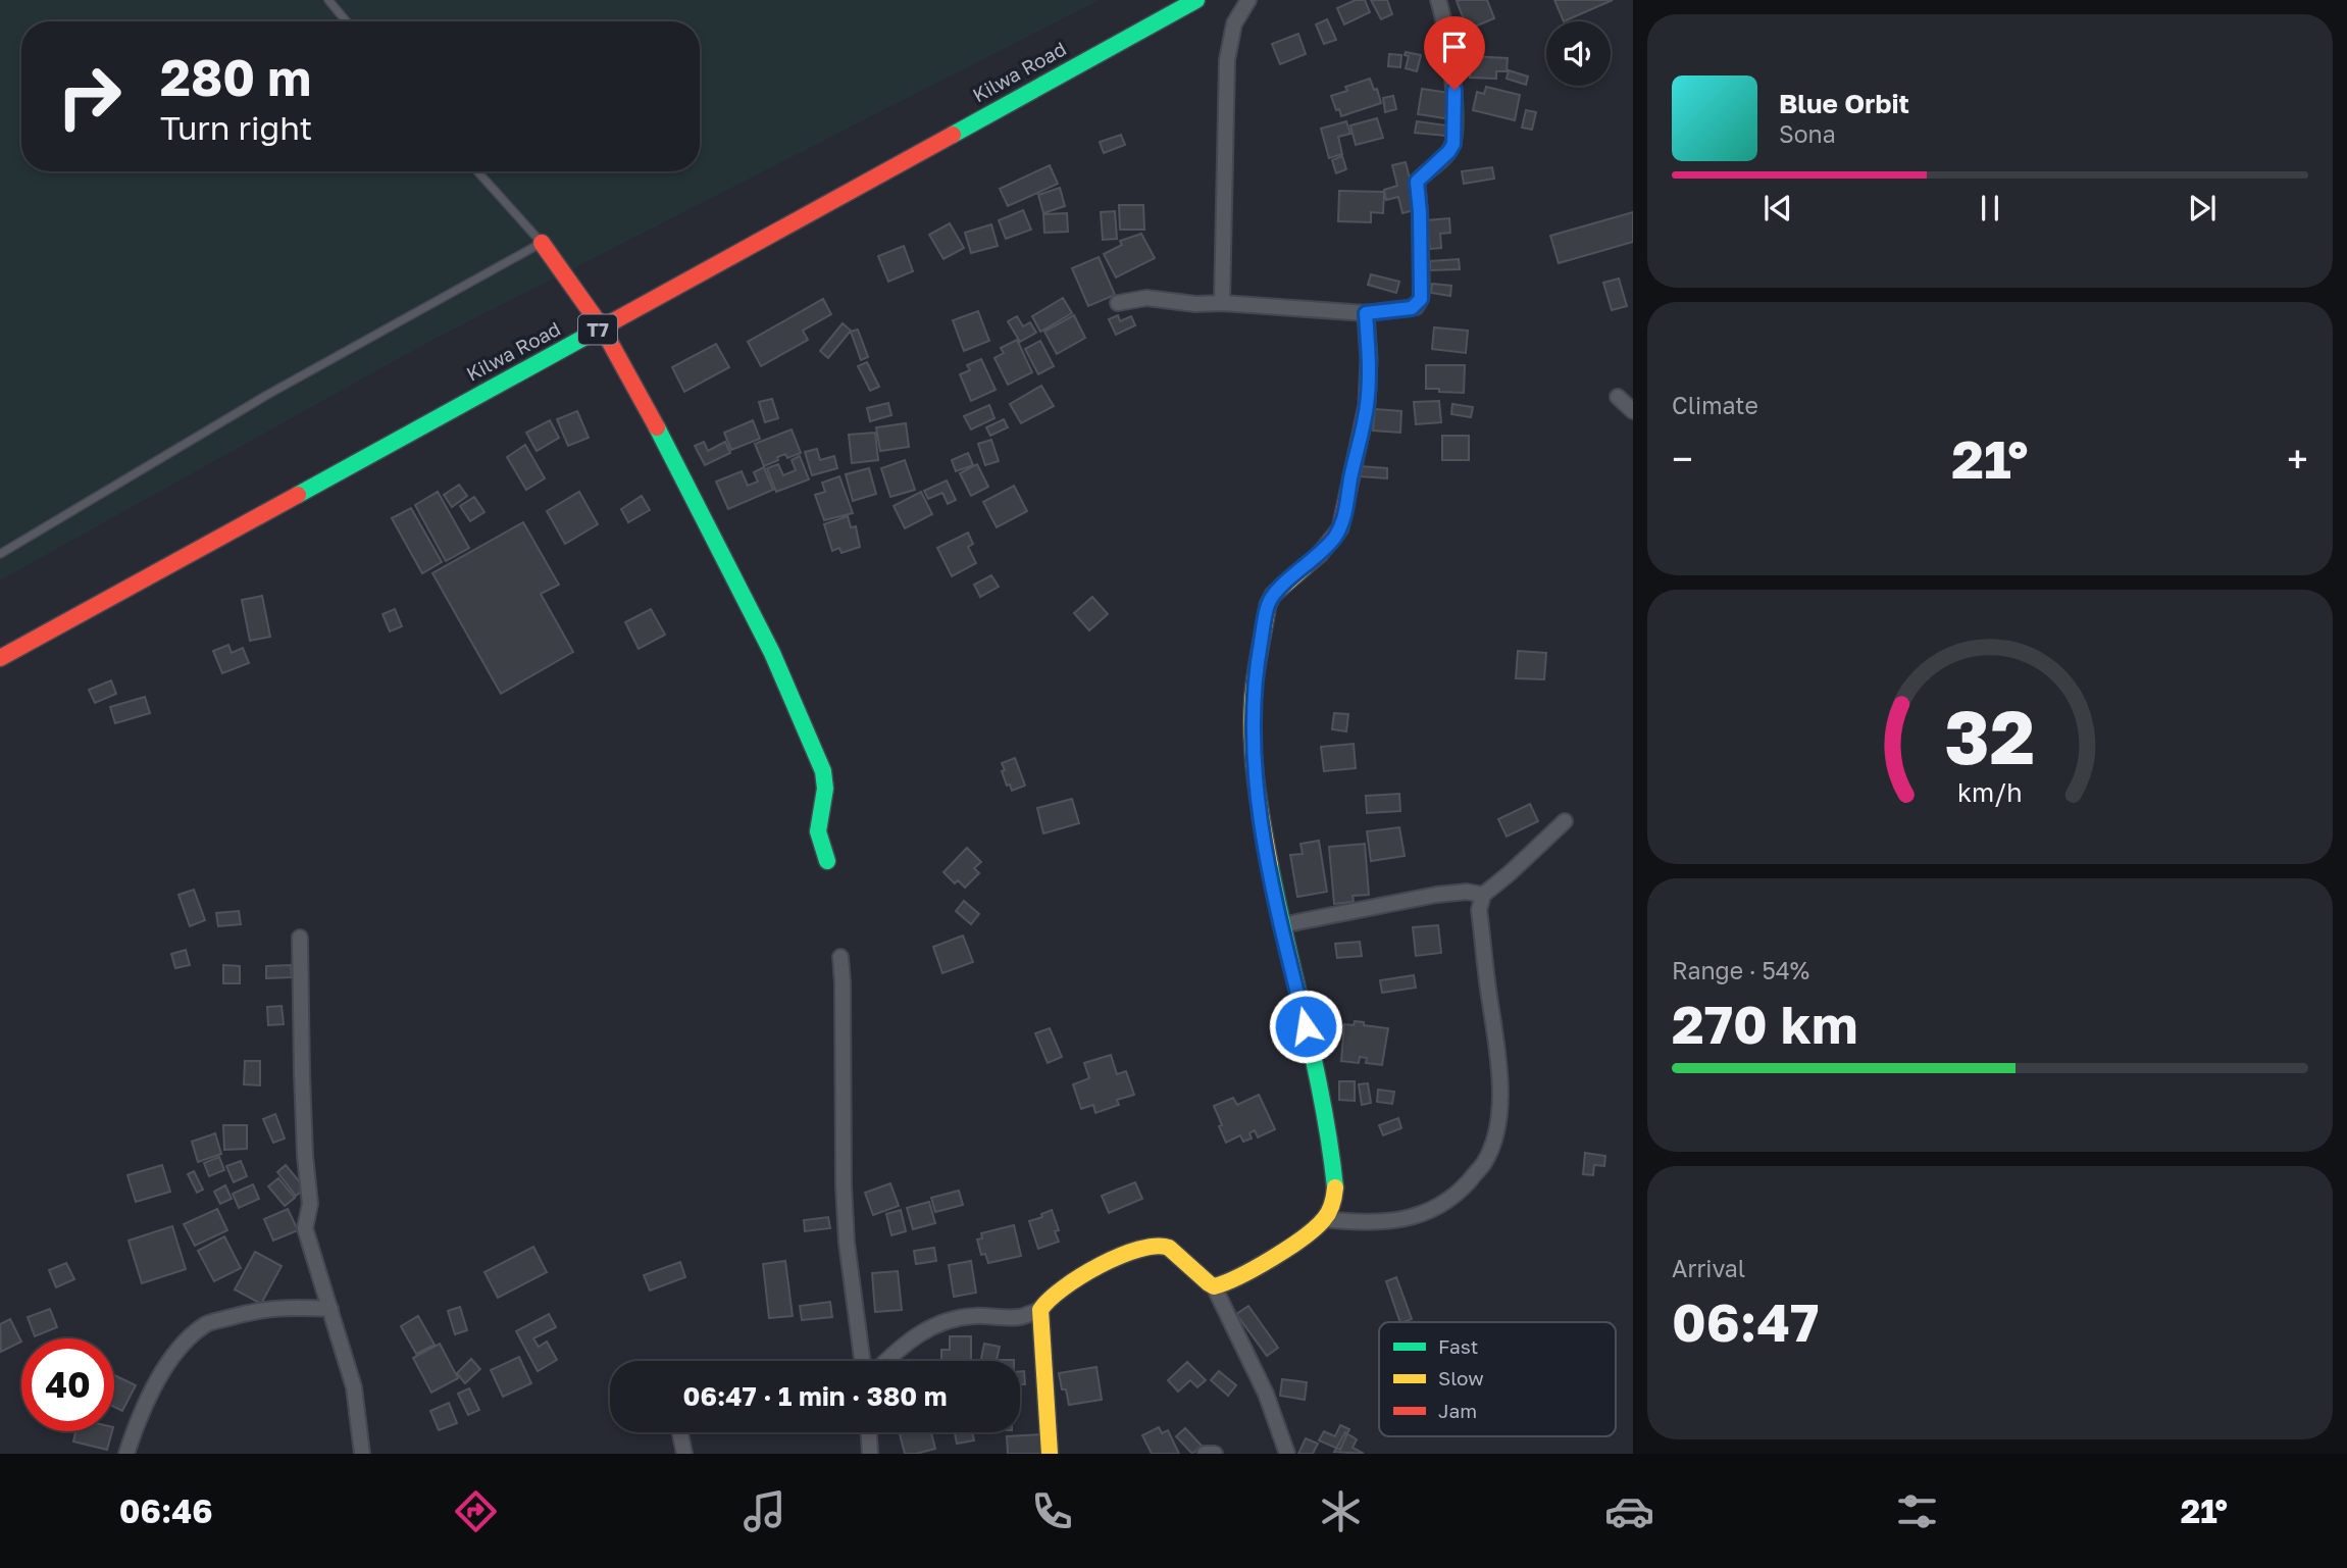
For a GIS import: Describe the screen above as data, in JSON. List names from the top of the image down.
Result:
{
  "streets": {
    "main road": ["Kilwa Road", "T7"]
  },
  "legend": ["Fast", "Slow", "Jam"],
  "page": {
    "turn": ["280 m", "Turn right"],
    "song": ["Blue Orbit", "Sona"],
    "tile": [
      "Climate",
      ["Range · 54%", "270 km"],
      ["Arrival", "06:47"]
    ],
    "heat": ["−", "21°", "+"],
    "limit": "40",
    "trip": "06:47 · 1 min · 380 m",
    "tabs": ["06:46", "21°"],
    "gauge": ["32", "km/h"]
  }
}
